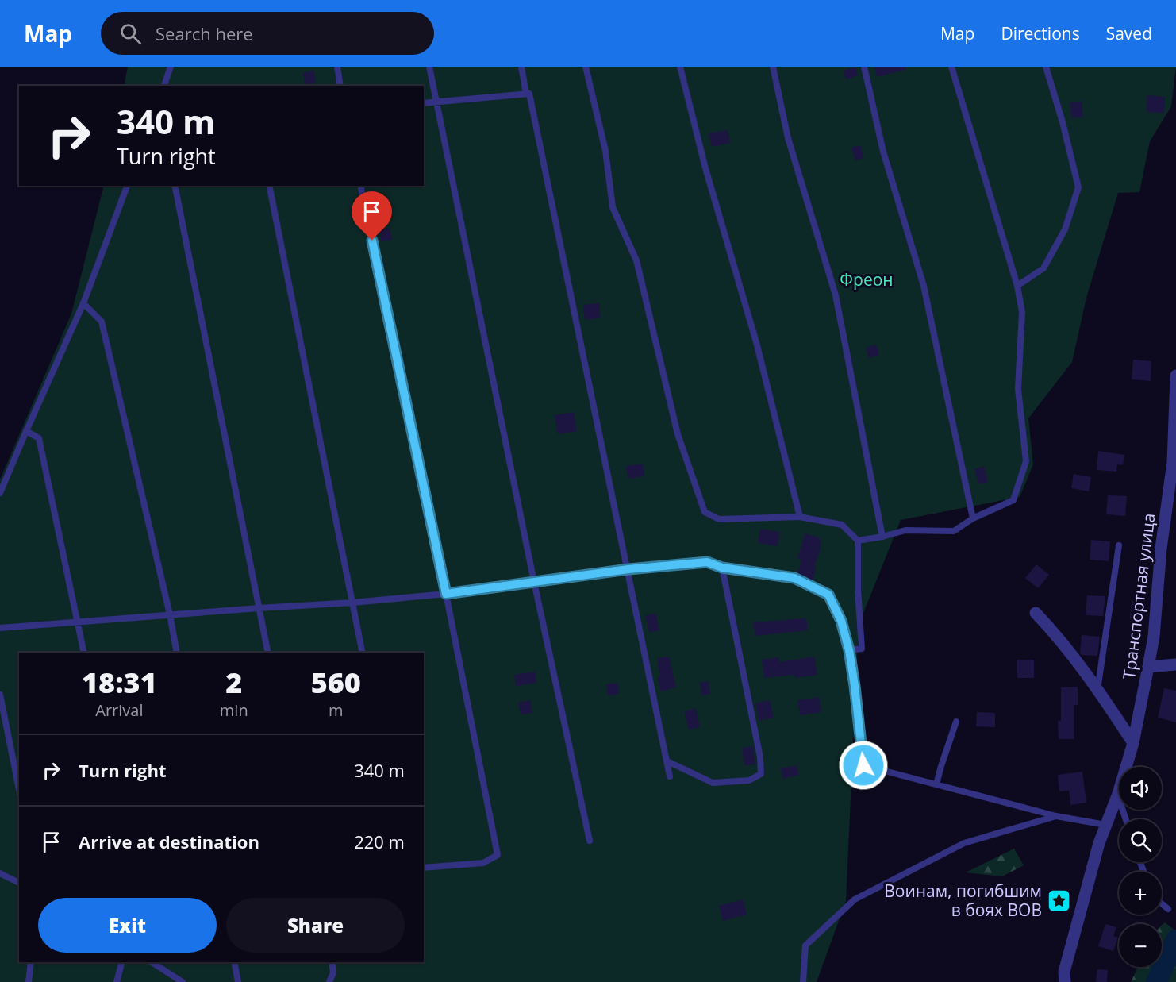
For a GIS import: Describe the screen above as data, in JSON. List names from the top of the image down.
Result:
{
  "streets": {
    "street": ["Транспортная улица"]
  },
  "parks": ["Фреон"],
  "places": {
    "place": ["Воинам, погибшим в боях ВОВ"]
  },
  "page": {
    "header": "Map",
    "search": "Search here",
    "nav": ["Map", "Directions", "Saved"],
    "turn": ["340 m", "Turn right"],
    "eta": [
      "18:31",
      "Arrival",
      "2",
      "min",
      "560",
      "m"
    ],
    "list": [
      {
        "name": "Turn right",
        "value": "340 m"
      },
      {
        "name": "Arrive at destination",
        "value": "220 m"
      }
    ],
    "map_buttons": ["+", "−"],
    "buttons": ["Exit", "Share"]
  }
}
